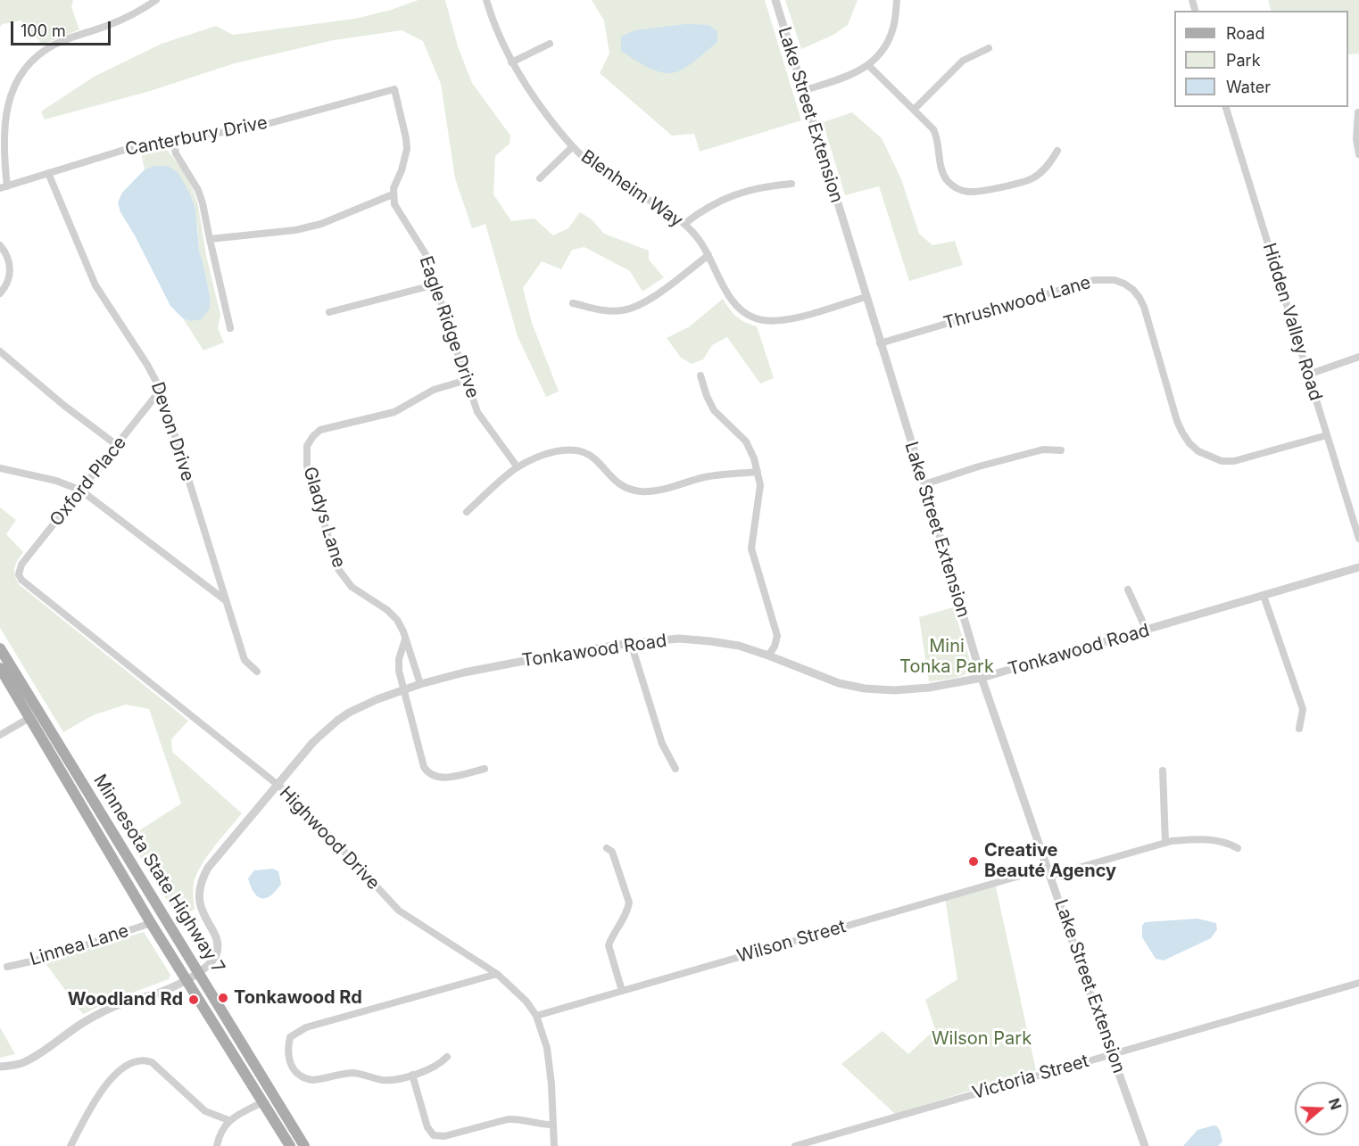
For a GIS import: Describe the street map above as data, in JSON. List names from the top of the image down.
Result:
{
  "streets": {
    "main road": ["Minnesota State Highway 7"],
    "street": [
      "Lake Street Extension",
      "Canterbury Drive",
      "Blenheim Way",
      "Thrushwood Lane",
      "Hidden Valley Road",
      "Eagle Ridge Drive",
      "Devon Drive",
      "Oxford Place",
      "Gladys Lane",
      "Tonkawood Road",
      "Highwood Drive",
      "Wilson Street",
      "Linnea Lane",
      "Victoria Street"
    ]
  },
  "crossings": [
    ["Lake Street Extension", "Blenheim Way"],
    ["Lake Street Extension", "Thrushwood Lane"],
    ["Lake Street Extension", "Tonkawood Road"],
    ["Lake Street Extension", "Wilson Street"],
    ["Lake Street Extension", "Victoria Street"],
    ["Canterbury Drive", "Eagle Ridge Drive"],
    ["Canterbury Drive", "Devon Drive"],
    ["Thrushwood Lane", "Hidden Valley Road"],
    ["Eagle Ridge Drive", "Gladys Lane"],
    ["Devon Drive", "Oxford Place"],
    ["Oxford Place", "Highwood Drive"],
    ["Gladys Lane", "Tonkawood Road"],
    ["Tonkawood Road", "Highwood Drive"],
    ["Tonkawood Road", "Minnesota State Highway 7"],
    ["Highwood Drive", "Wilson Street"],
    ["Minnesota State Highway 7", "Linnea Lane"]
  ],
  "parks": ["Mini Tonka Park", "Wilson Park"],
  "places": ["Creative Beauté Agency", "Tonkawood Rd", "Woodland Rd"],
  "legend": ["Road", "Park", "Water"],
  "scale_bar": "100 m",
  "north": "right"
}
